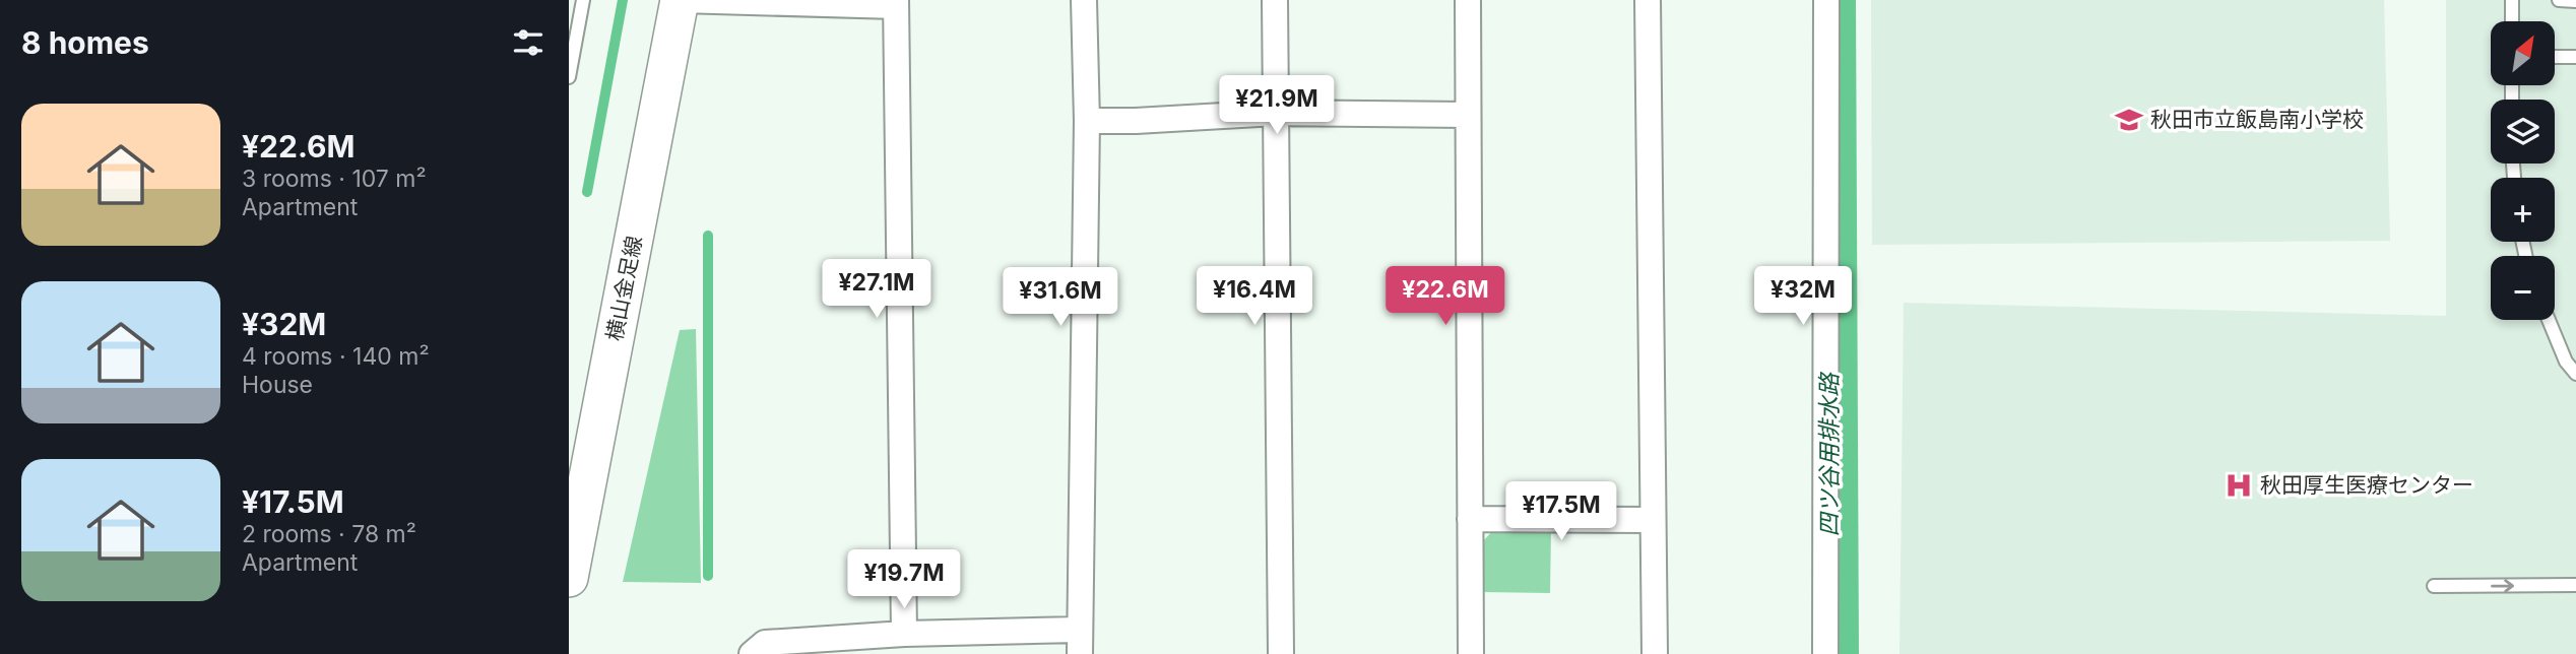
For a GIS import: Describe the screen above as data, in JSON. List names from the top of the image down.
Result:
{
  "streets": {
    "street": ["横山金足線"]
  },
  "water": ["四ツ谷用排水路"],
  "places": {
    "school or university": ["秋田市立飯島南小学校"],
    "hospital": ["秋田厚生医療センター"]
  },
  "north": "top right",
  "page": {
    "heading": "8 homes",
    "map_buttons": ["+", "−"],
    "price": [
      "¥21.9M",
      "¥27.1M",
      "¥16.4M",
      "¥22.6M",
      "¥32M",
      "¥31.6M",
      "¥17.5M",
      "¥19.7M"
    ],
    "list": [
      {
        "name": "¥22.6M",
        "note": "3 rooms · 107 m² · Apartment"
      },
      {
        "name": "¥32M",
        "note": "4 rooms · 140 m² · House"
      },
      {
        "name": "¥17.5M",
        "note": "2 rooms · 78 m² · Apartment"
      }
    ]
  }
}
